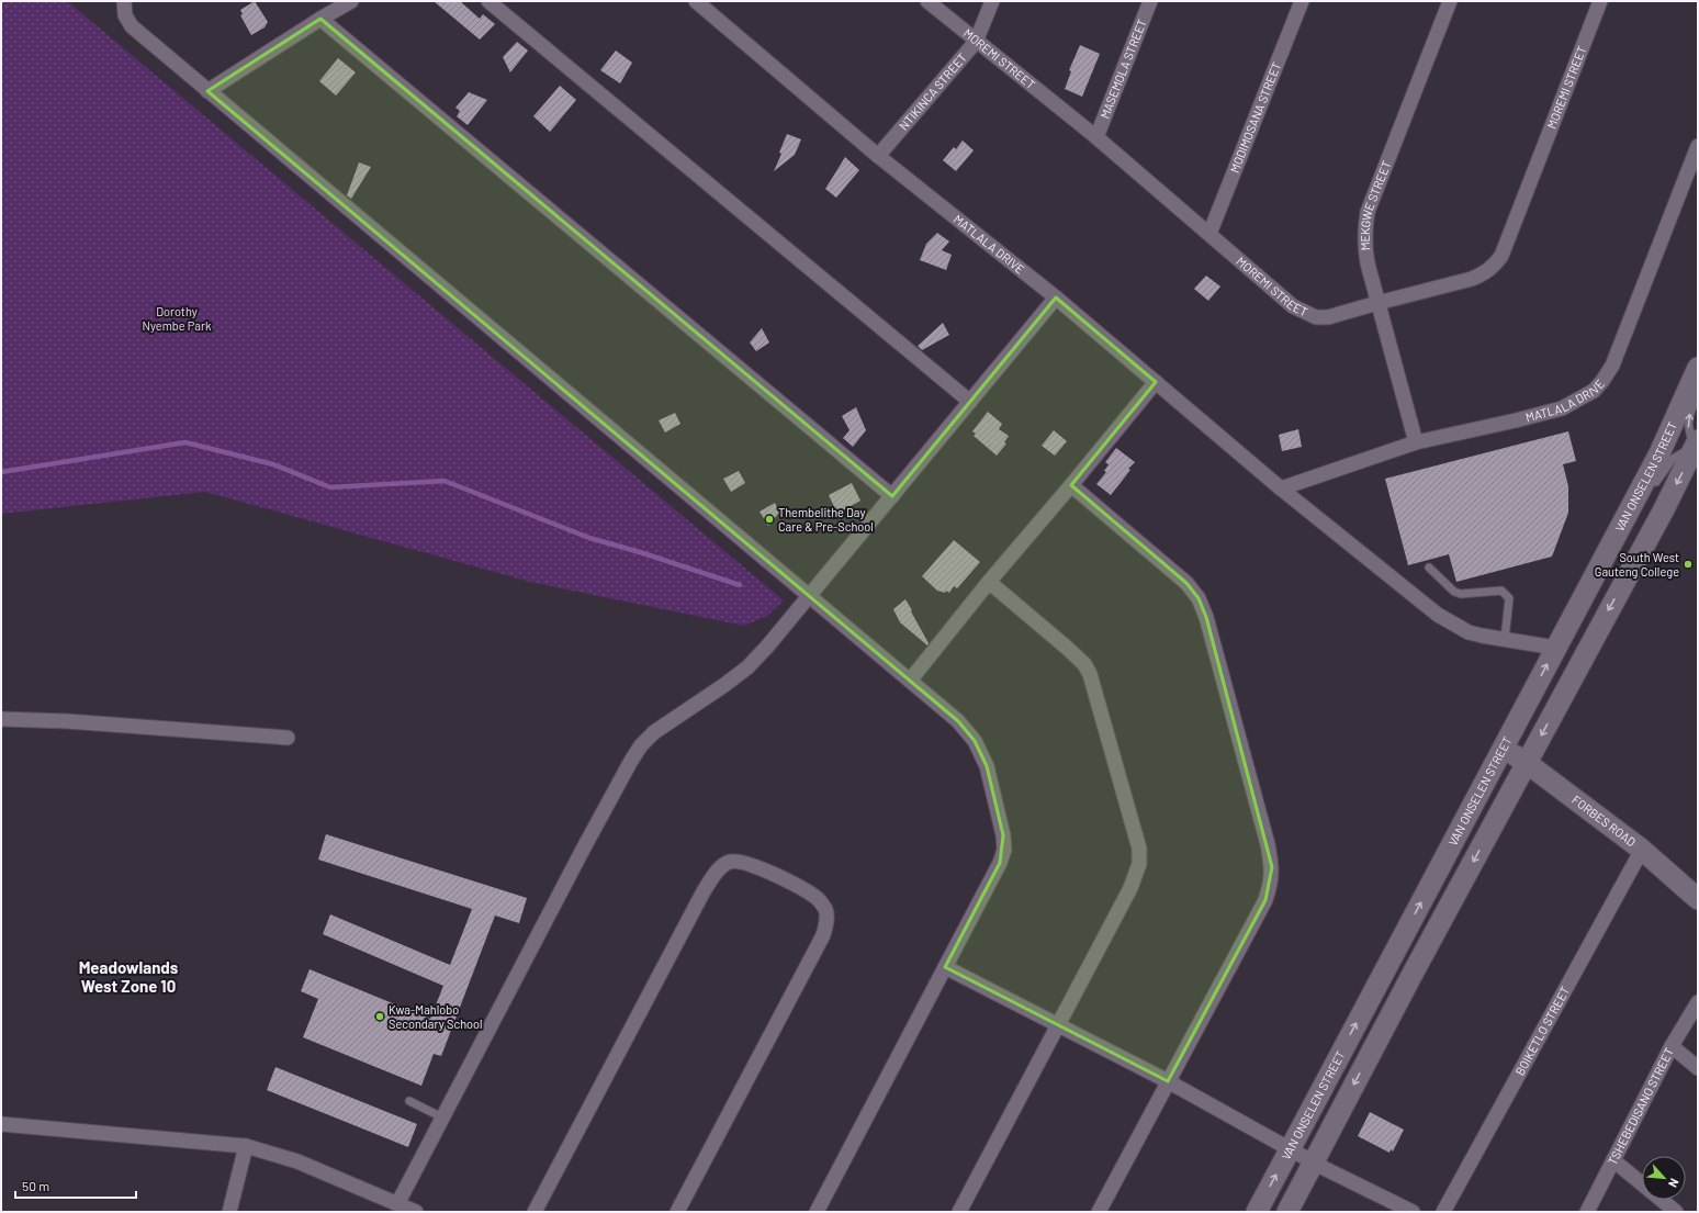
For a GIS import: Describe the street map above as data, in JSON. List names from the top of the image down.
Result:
{
  "streets": {
    "main road": ["VAN ONSELEN STREET", "FORBES ROAD"],
    "street": [
      "MOREMI STREET",
      "MASEMOLA STREET",
      "NTIKINCA STREET",
      "MODIMOSANA STREET",
      "MEKGWE STREET",
      "MATLALA DRIVE",
      "BOIKETLO STREET",
      "TSHEBEDISANO STREET"
    ]
  },
  "crossings": [
    ["MOREMI STREET", "MASEMOLA STREET"],
    ["MOREMI STREET", "NTIKINCA STREET"],
    ["MOREMI STREET", "MODIMOSANA STREET"],
    ["MOREMI STREET", "MEKGWE STREET"],
    ["NTIKINCA STREET", "MATLALA DRIVE"],
    ["MEKGWE STREET", "MATLALA DRIVE"],
    ["MATLALA DRIVE", "VAN ONSELEN STREET"],
    ["VAN ONSELEN STREET", "FORBES ROAD"],
    ["FORBES ROAD", "BOIKETLO STREET"]
  ],
  "districts": ["Meadowlands West Zone 10"],
  "parks": ["Dorothy Nyembe Park"],
  "places": ["Thembelithe Day Care & Pre-School", "South West Gauteng College", "Kwa-Mahlobo Secondary School"],
  "scale_bar": "50 m",
  "north": "bottom right"
}
